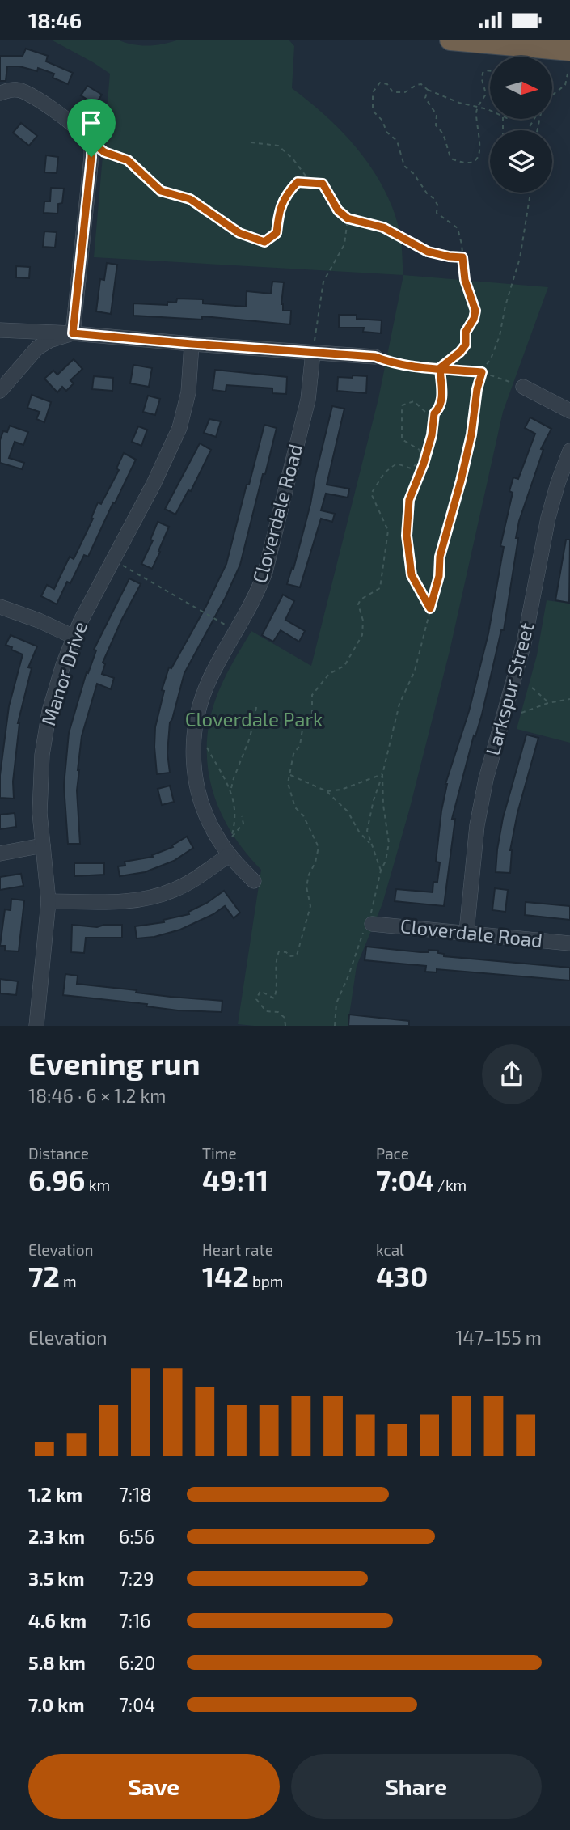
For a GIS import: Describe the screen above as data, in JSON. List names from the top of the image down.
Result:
{
  "streets": {
    "street": ["Cloverdale Road", "Manor Drive", "Larkspur Street"]
  },
  "crossings": [
    ["Cloverdale Road", "Larkspur Street"]
  ],
  "parks": ["Cloverdale Park"],
  "north": "right",
  "page": {
    "status": "18:46",
    "heading": ["Evening run", "18:46 · 6 × 1.2 km"],
    "stats": [
      ["Distance", "6.96 km"],
      ["Time", "49:11"],
      ["Pace", "7:04 /km"],
      ["Elevation", "72 m"],
      ["Heart rate", "142 bpm"],
      ["kcal", "430"]
    ],
    "chart": ["Elevation", "147–155 m"],
    "list": [
      {
        "name": "1.2 km",
        "note": "7:18"
      },
      {
        "name": "2.3 km",
        "note": "6:56"
      },
      {
        "name": "3.5 km",
        "note": "7:29"
      },
      {
        "name": "4.6 km",
        "note": "7:16"
      },
      {
        "name": "5.8 km",
        "note": "6:20"
      },
      {
        "name": "7.0 km",
        "note": "7:04"
      }
    ],
    "buttons": ["Save", "Share"]
  }
}
